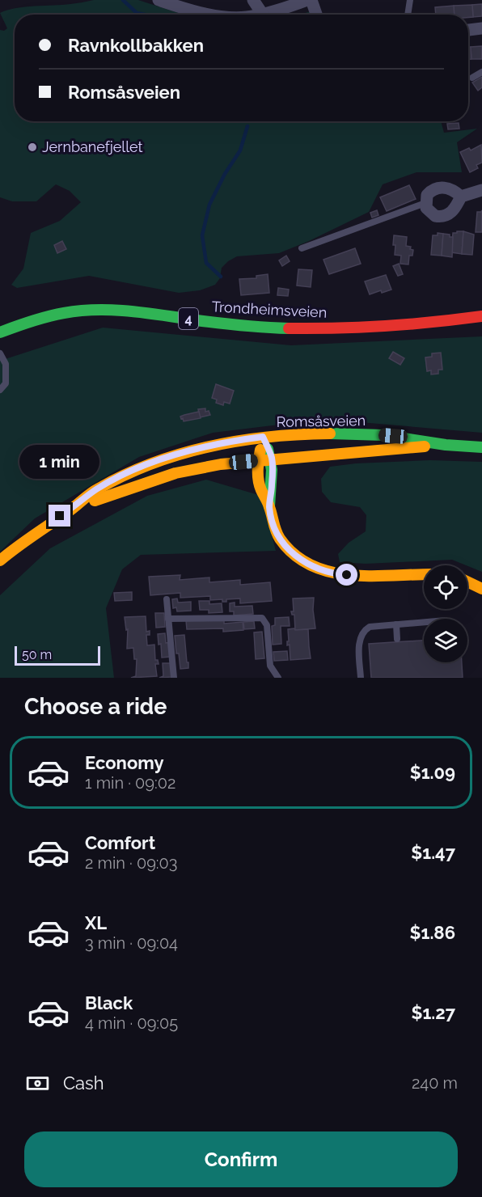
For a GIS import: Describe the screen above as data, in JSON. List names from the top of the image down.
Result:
{
  "streets": {
    "main road": ["Trondheimsveien", "4", "Romsåsveien"]
  },
  "places": ["Jernbanefjellet"],
  "scale_bar": "50 m",
  "page": {
    "banner": ["Ravnkollbakken", "Romsåsveien"],
    "bubble": "1 min",
    "scale": "50 m",
    "heading": "Choose a ride",
    "list": [
      {
        "name": "Economy",
        "note": "1 min · 09:02",
        "value": "$1.09"
      },
      {
        "name": "Comfort",
        "note": "2 min · 09:03",
        "value": "$1.47"
      },
      {
        "name": "XL",
        "note": "3 min · 09:04",
        "value": "$1.86"
      },
      {
        "name": "Black",
        "note": "4 min · 09:05",
        "value": "$1.27"
      }
    ],
    "pay": ["Cash", "240 m"],
    "buttons": "Confirm"
  }
}
